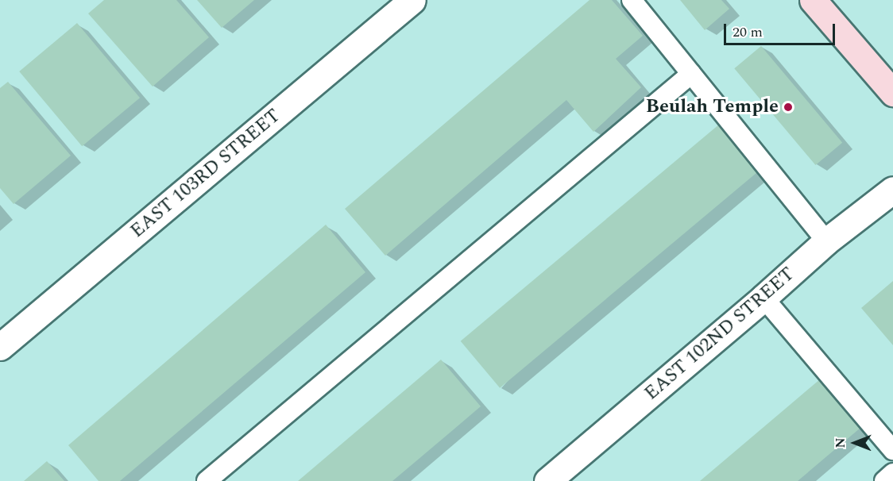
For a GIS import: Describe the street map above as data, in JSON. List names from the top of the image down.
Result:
{
  "streets": {
    "street": ["EAST 103RD STREET", "EAST 102ND STREET"]
  },
  "places": ["Beulah Temple"],
  "scale_bar": "20 m",
  "north": "left"
}
